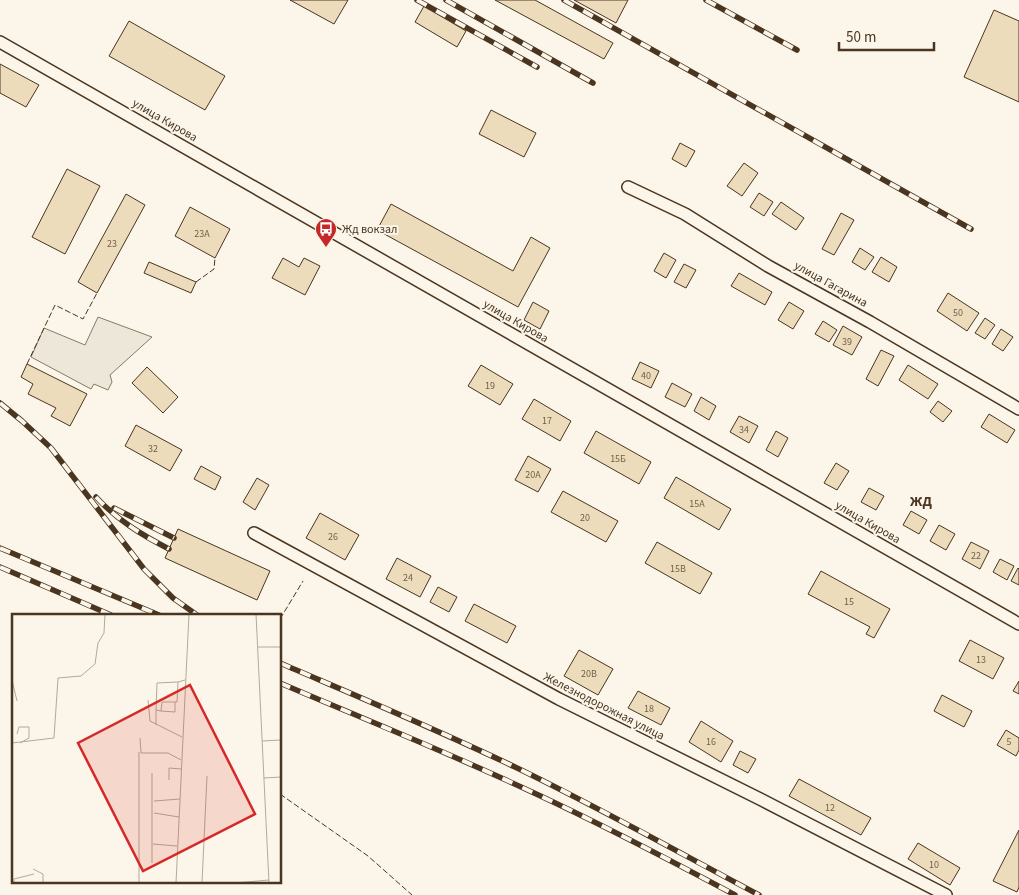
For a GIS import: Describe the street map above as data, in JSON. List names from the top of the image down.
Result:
{
  "streets": {
    "street": ["улица Кирова", "улица Гагарина", "Железнодорожная улица"]
  },
  "districts": ["ЖД"],
  "places": {
    "bus stop": ["Жд вокзал"]
  },
  "house_numbers": [
    "23А",
    "23",
    "50",
    "39",
    "40",
    "19",
    "17",
    "34",
    "32",
    "15Б",
    "20А",
    "15А",
    "20",
    "26",
    "22",
    "15В",
    "24",
    "15",
    "13",
    "20В",
    "18",
    "16",
    "5",
    "12",
    "10"
  ],
  "scale_bar": "50 m"
}
